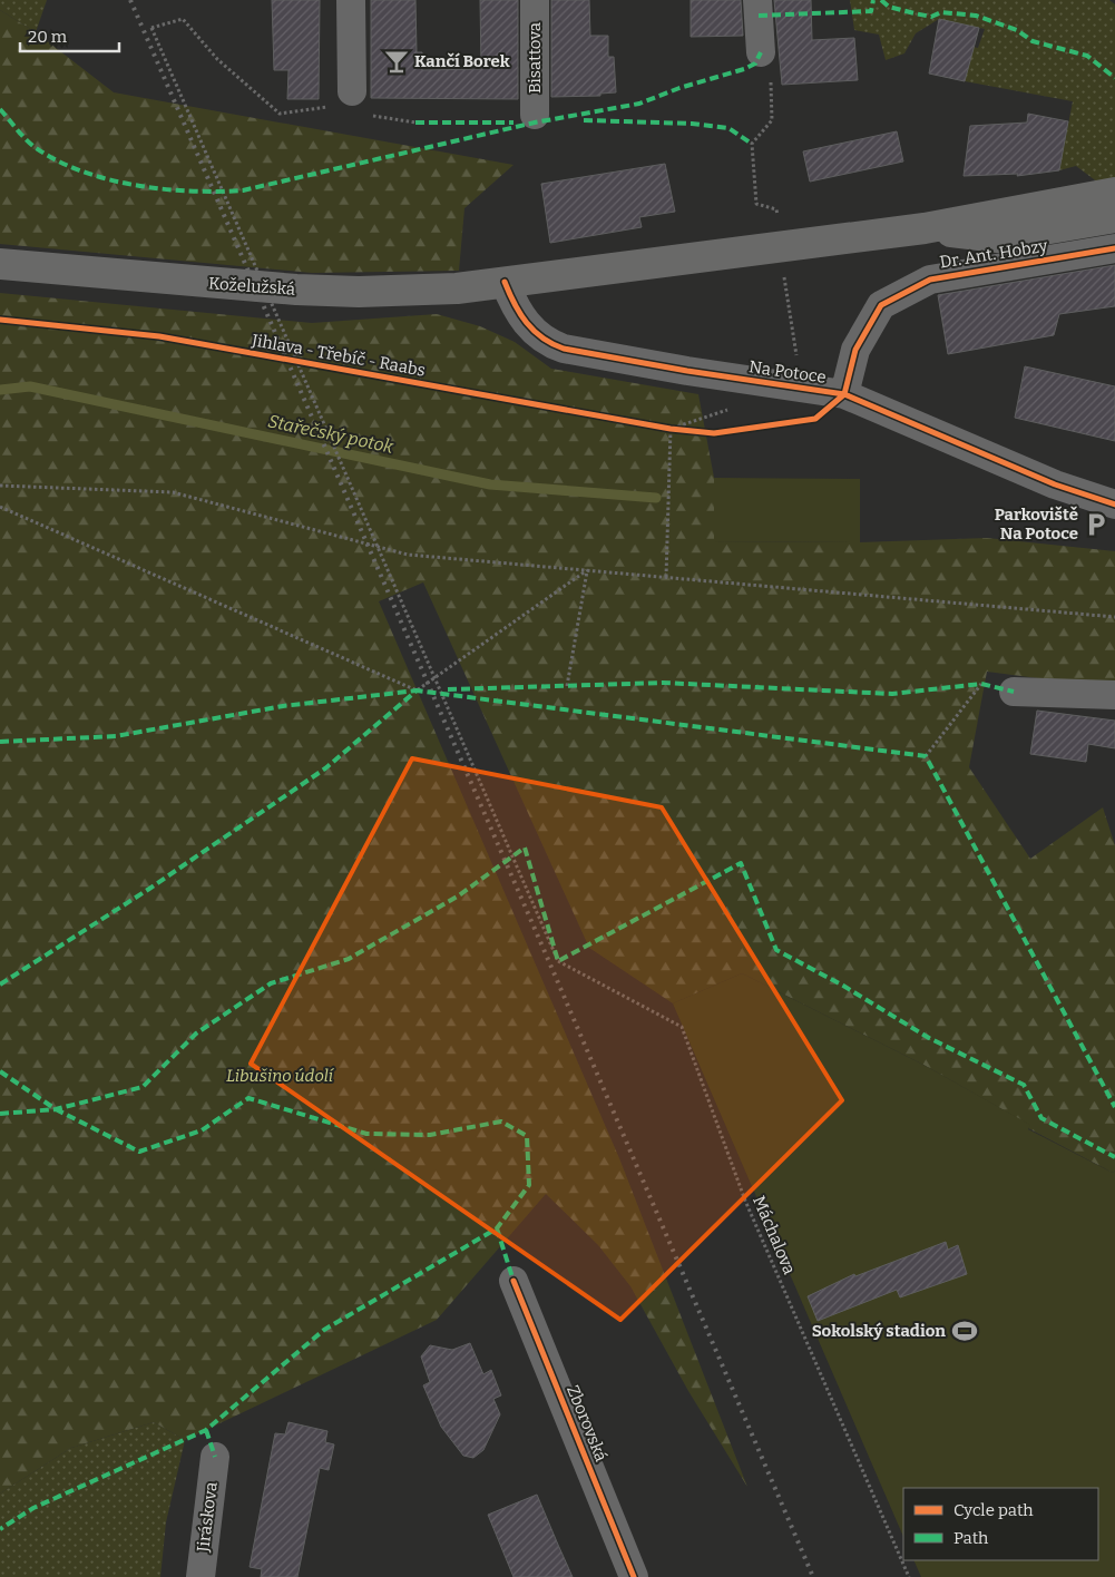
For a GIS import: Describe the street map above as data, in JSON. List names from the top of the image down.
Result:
{
  "streets": {
    "main road": ["Koželužská"],
    "street": [
      "Bisattova",
      "Dr. Ant. Hobzy",
      "Na Potoce",
      "Zborovská",
      "Jiráskova"
    ],
    "path": ["Máchalova"],
    "cycle path": ["Jihlava - Třebíč - Raabs"]
  },
  "crossings": [
    ["Dr. Ant. Hobzy", "Na Potoce"],
    ["Koželužská", "Na Potoce"]
  ],
  "water": ["Stařečský potok"],
  "parks": ["Libušino údolí"],
  "places": {
    "bar": ["Kančí Borek"],
    "parking": ["Parkoviště Na Potoce"],
    "sports": ["Sokolský stadion"]
  },
  "legend": ["Cycle path", "Path"],
  "scale_bar": "20 m"
}
